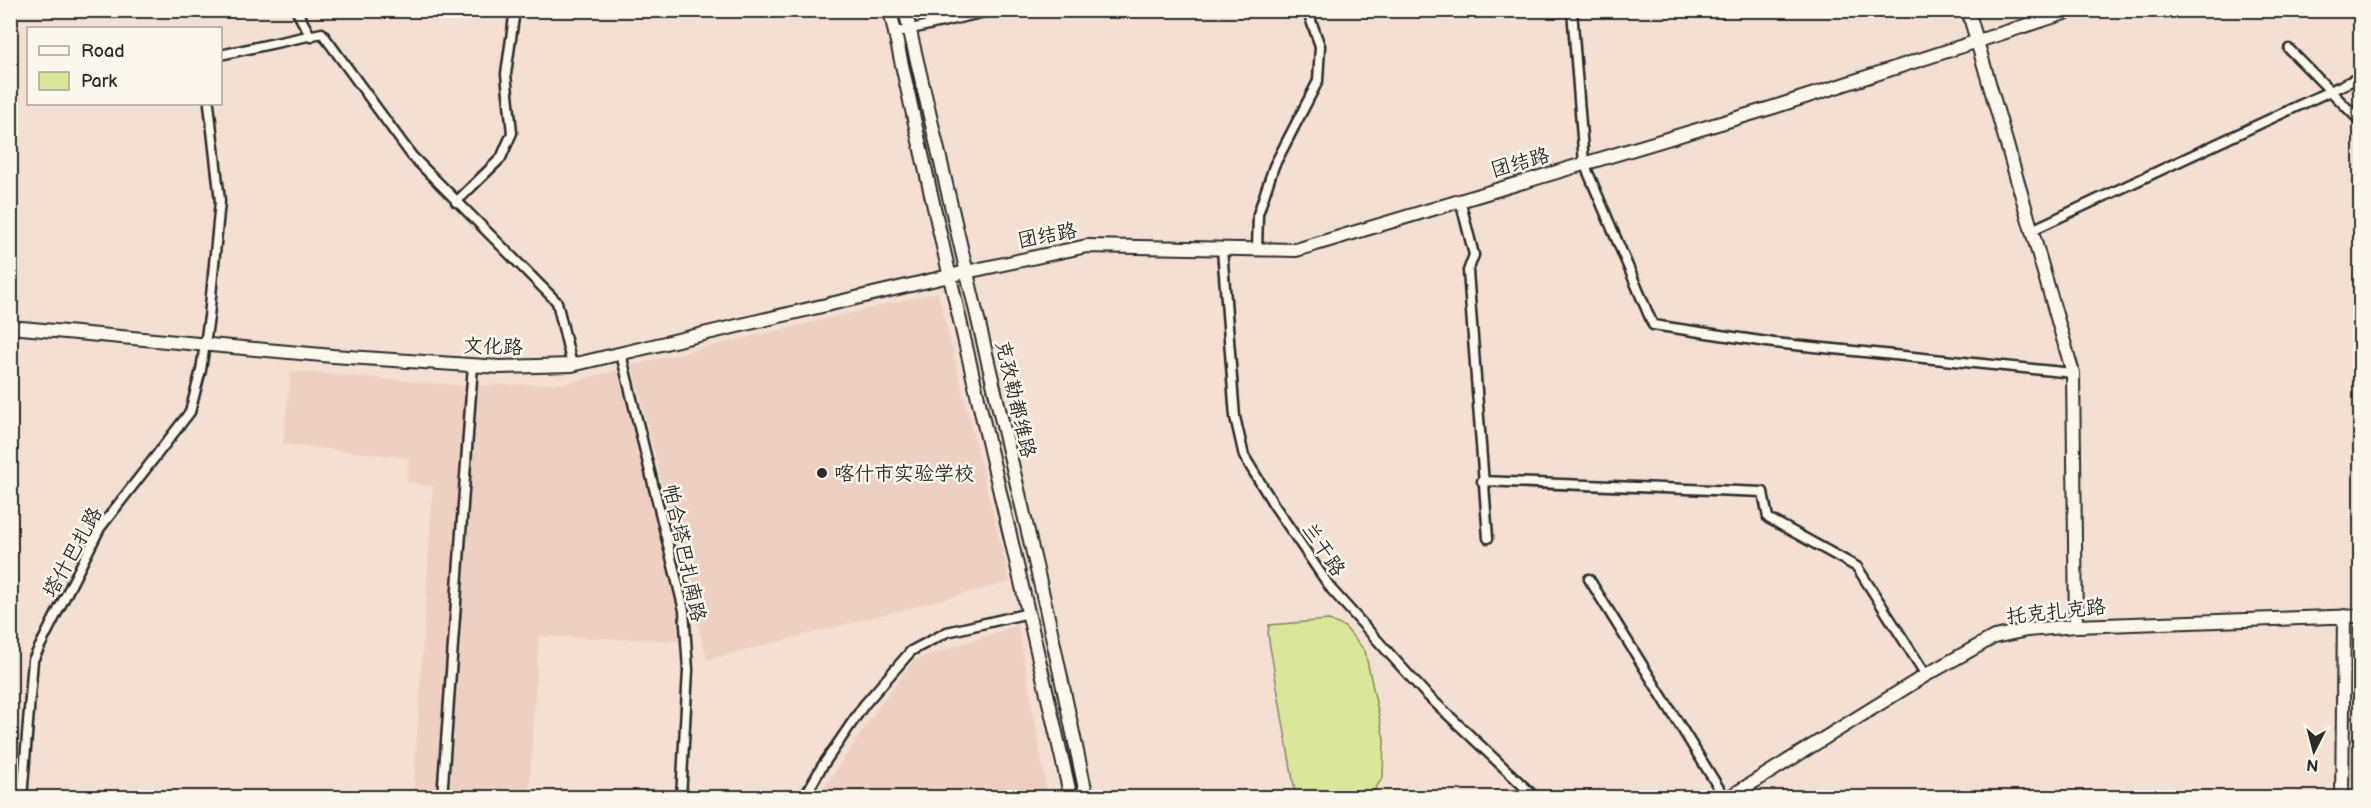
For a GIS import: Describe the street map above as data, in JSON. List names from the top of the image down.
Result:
{
  "streets": {
    "main road": [
      "团结路",
      "文化路",
      "克孜勒都维路",
      "托克扎克路"
    ],
    "street": ["兰干路", "塔什巴扎路", "帕合塔巴扎南路"]
  },
  "crossings": [
    ["团结路", "文化路"],
    ["团结路", "克孜勒都维路"],
    ["团结路", "兰干路"],
    ["文化路", "克孜勒都维路"],
    ["文化路", "塔什巴扎路"],
    ["文化路", "帕合塔巴扎南路"]
  ],
  "places": ["喀什市实验学校"],
  "legend": ["Road", "Park"],
  "north": "bottom"
}
